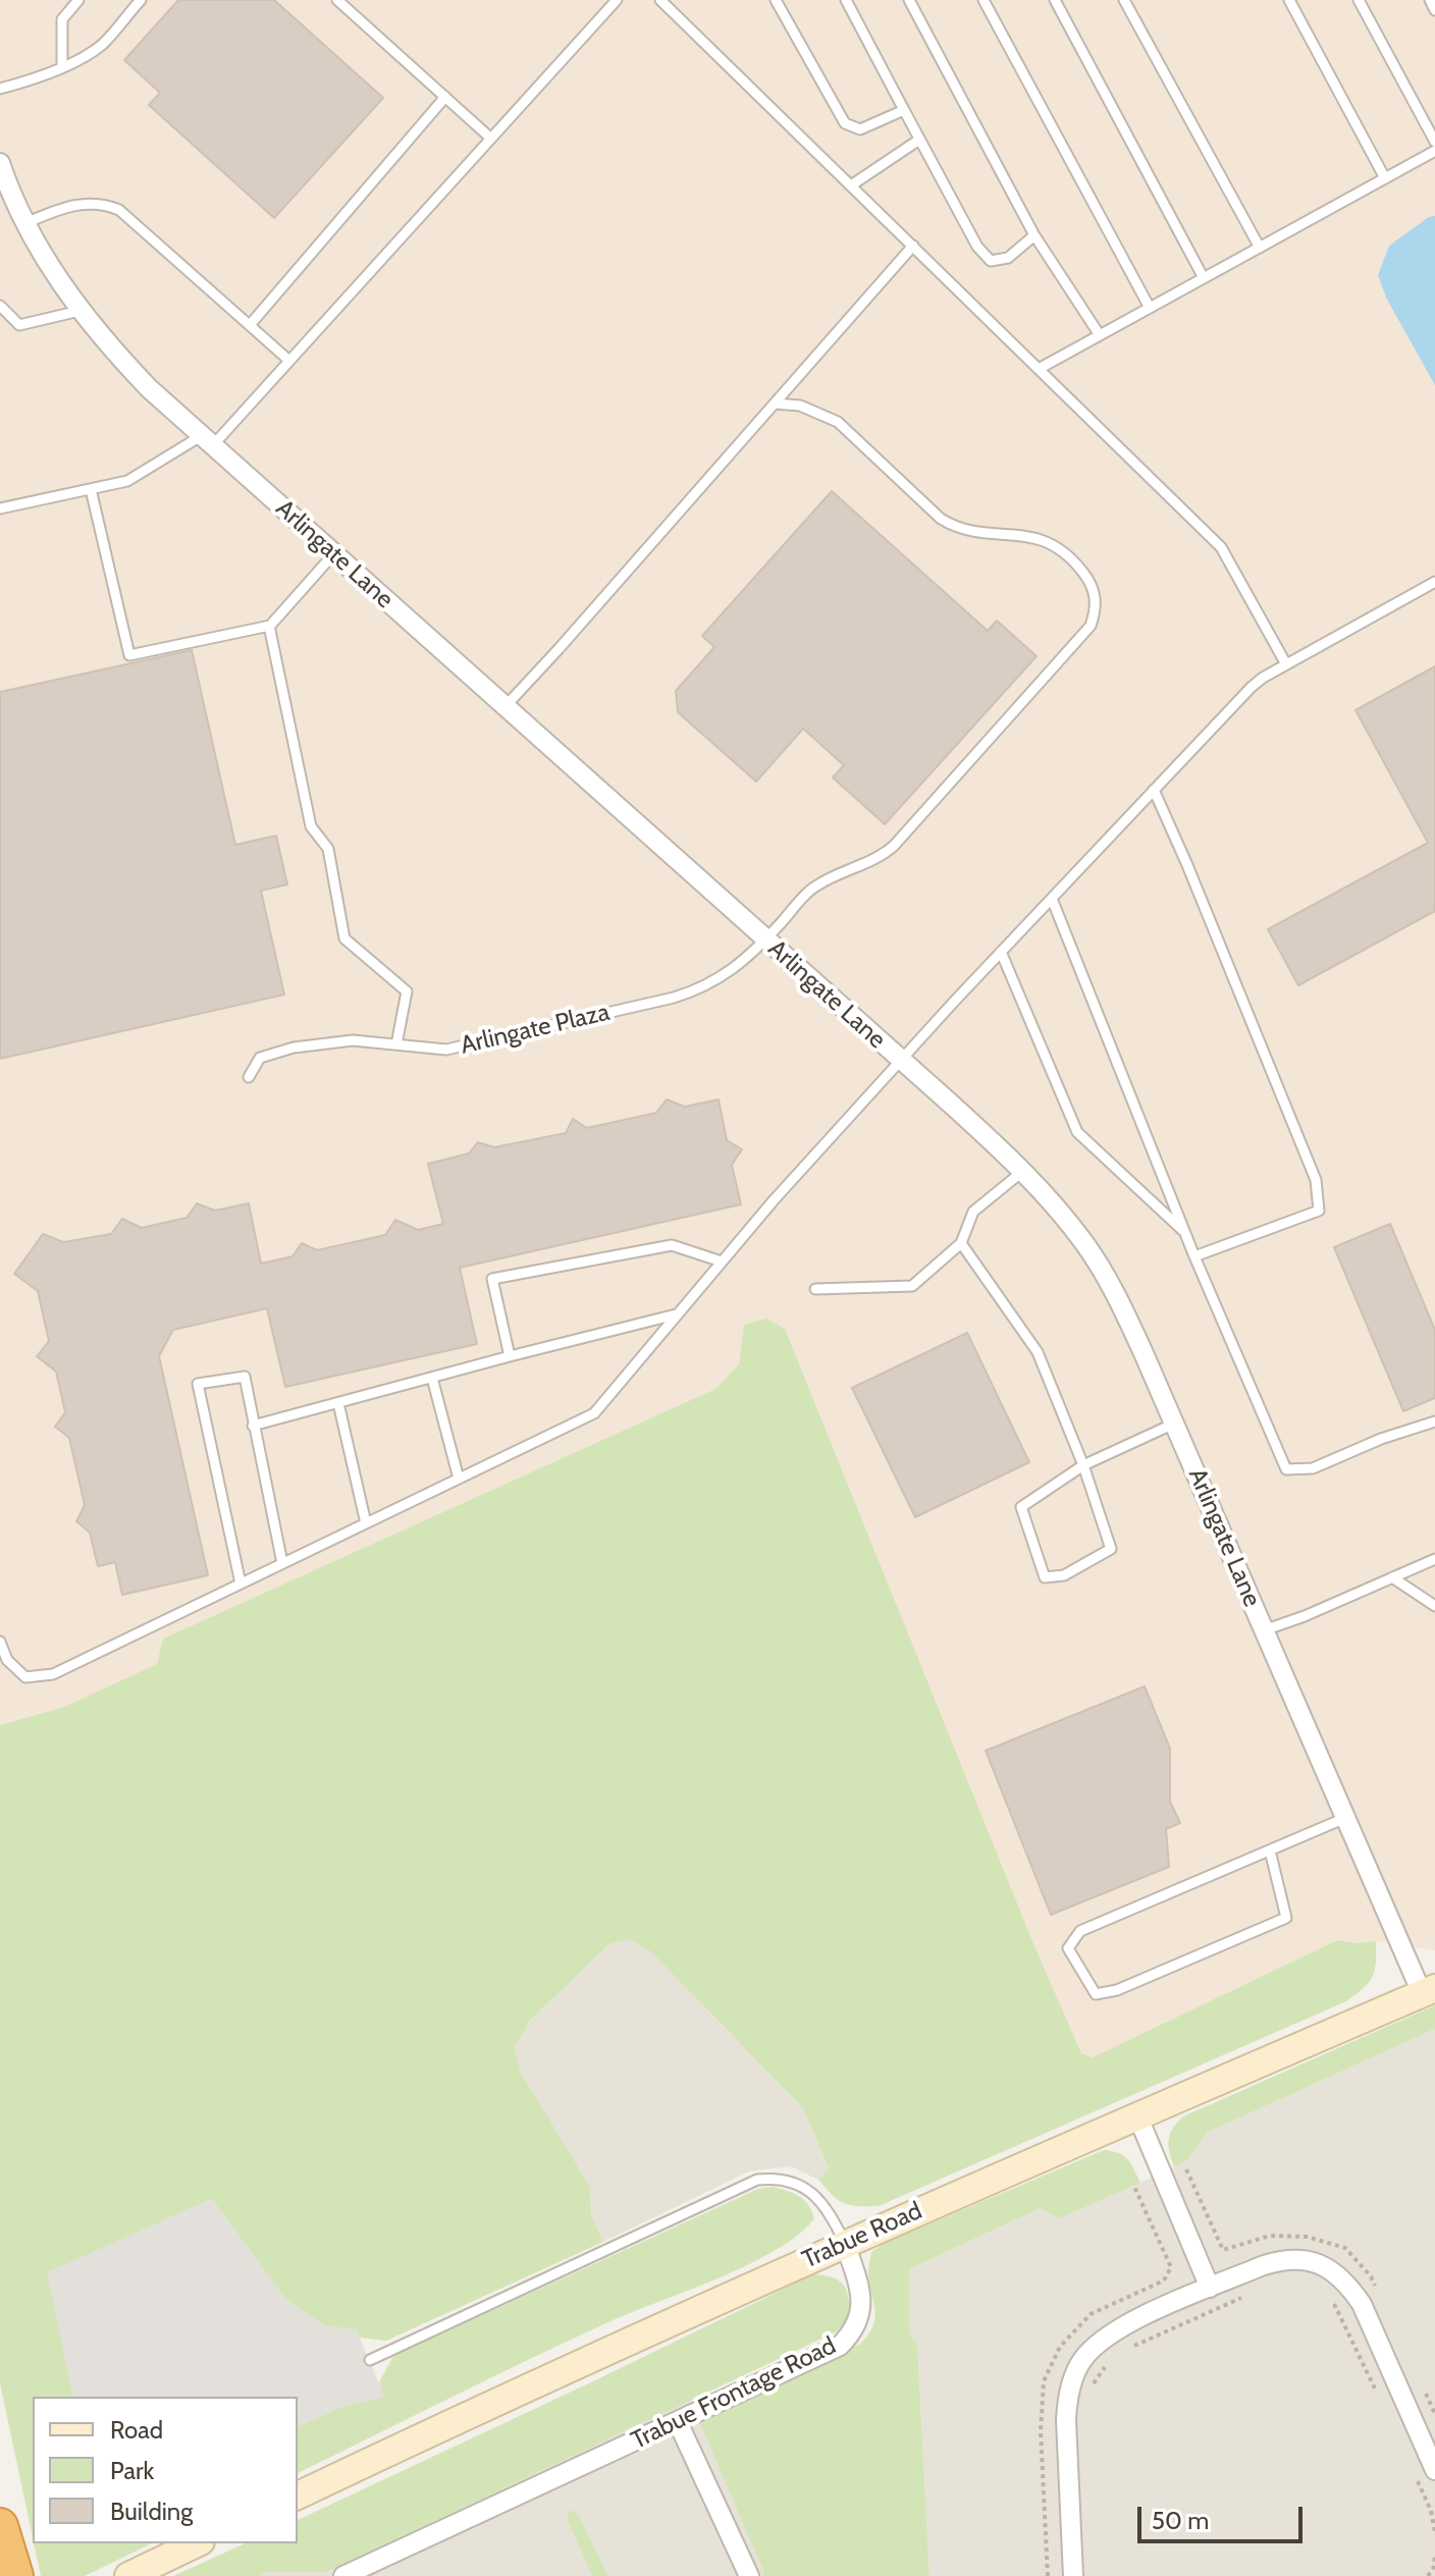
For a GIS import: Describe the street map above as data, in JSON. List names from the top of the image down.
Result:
{
  "streets": {
    "main road": ["Trabue Road"],
    "street": ["Arlingate Lane", "Trabue Frontage Road"],
    "lane": ["Arlingate Plaza"]
  },
  "crossings": [
    ["Arlingate Lane", "Arlingate Plaza"],
    ["Arlingate Lane", "Trabue Road"],
    ["Trabue Road", "Trabue Frontage Road"]
  ],
  "legend": ["Road", "Park", "Building"],
  "scale_bar": "50 m"
}
